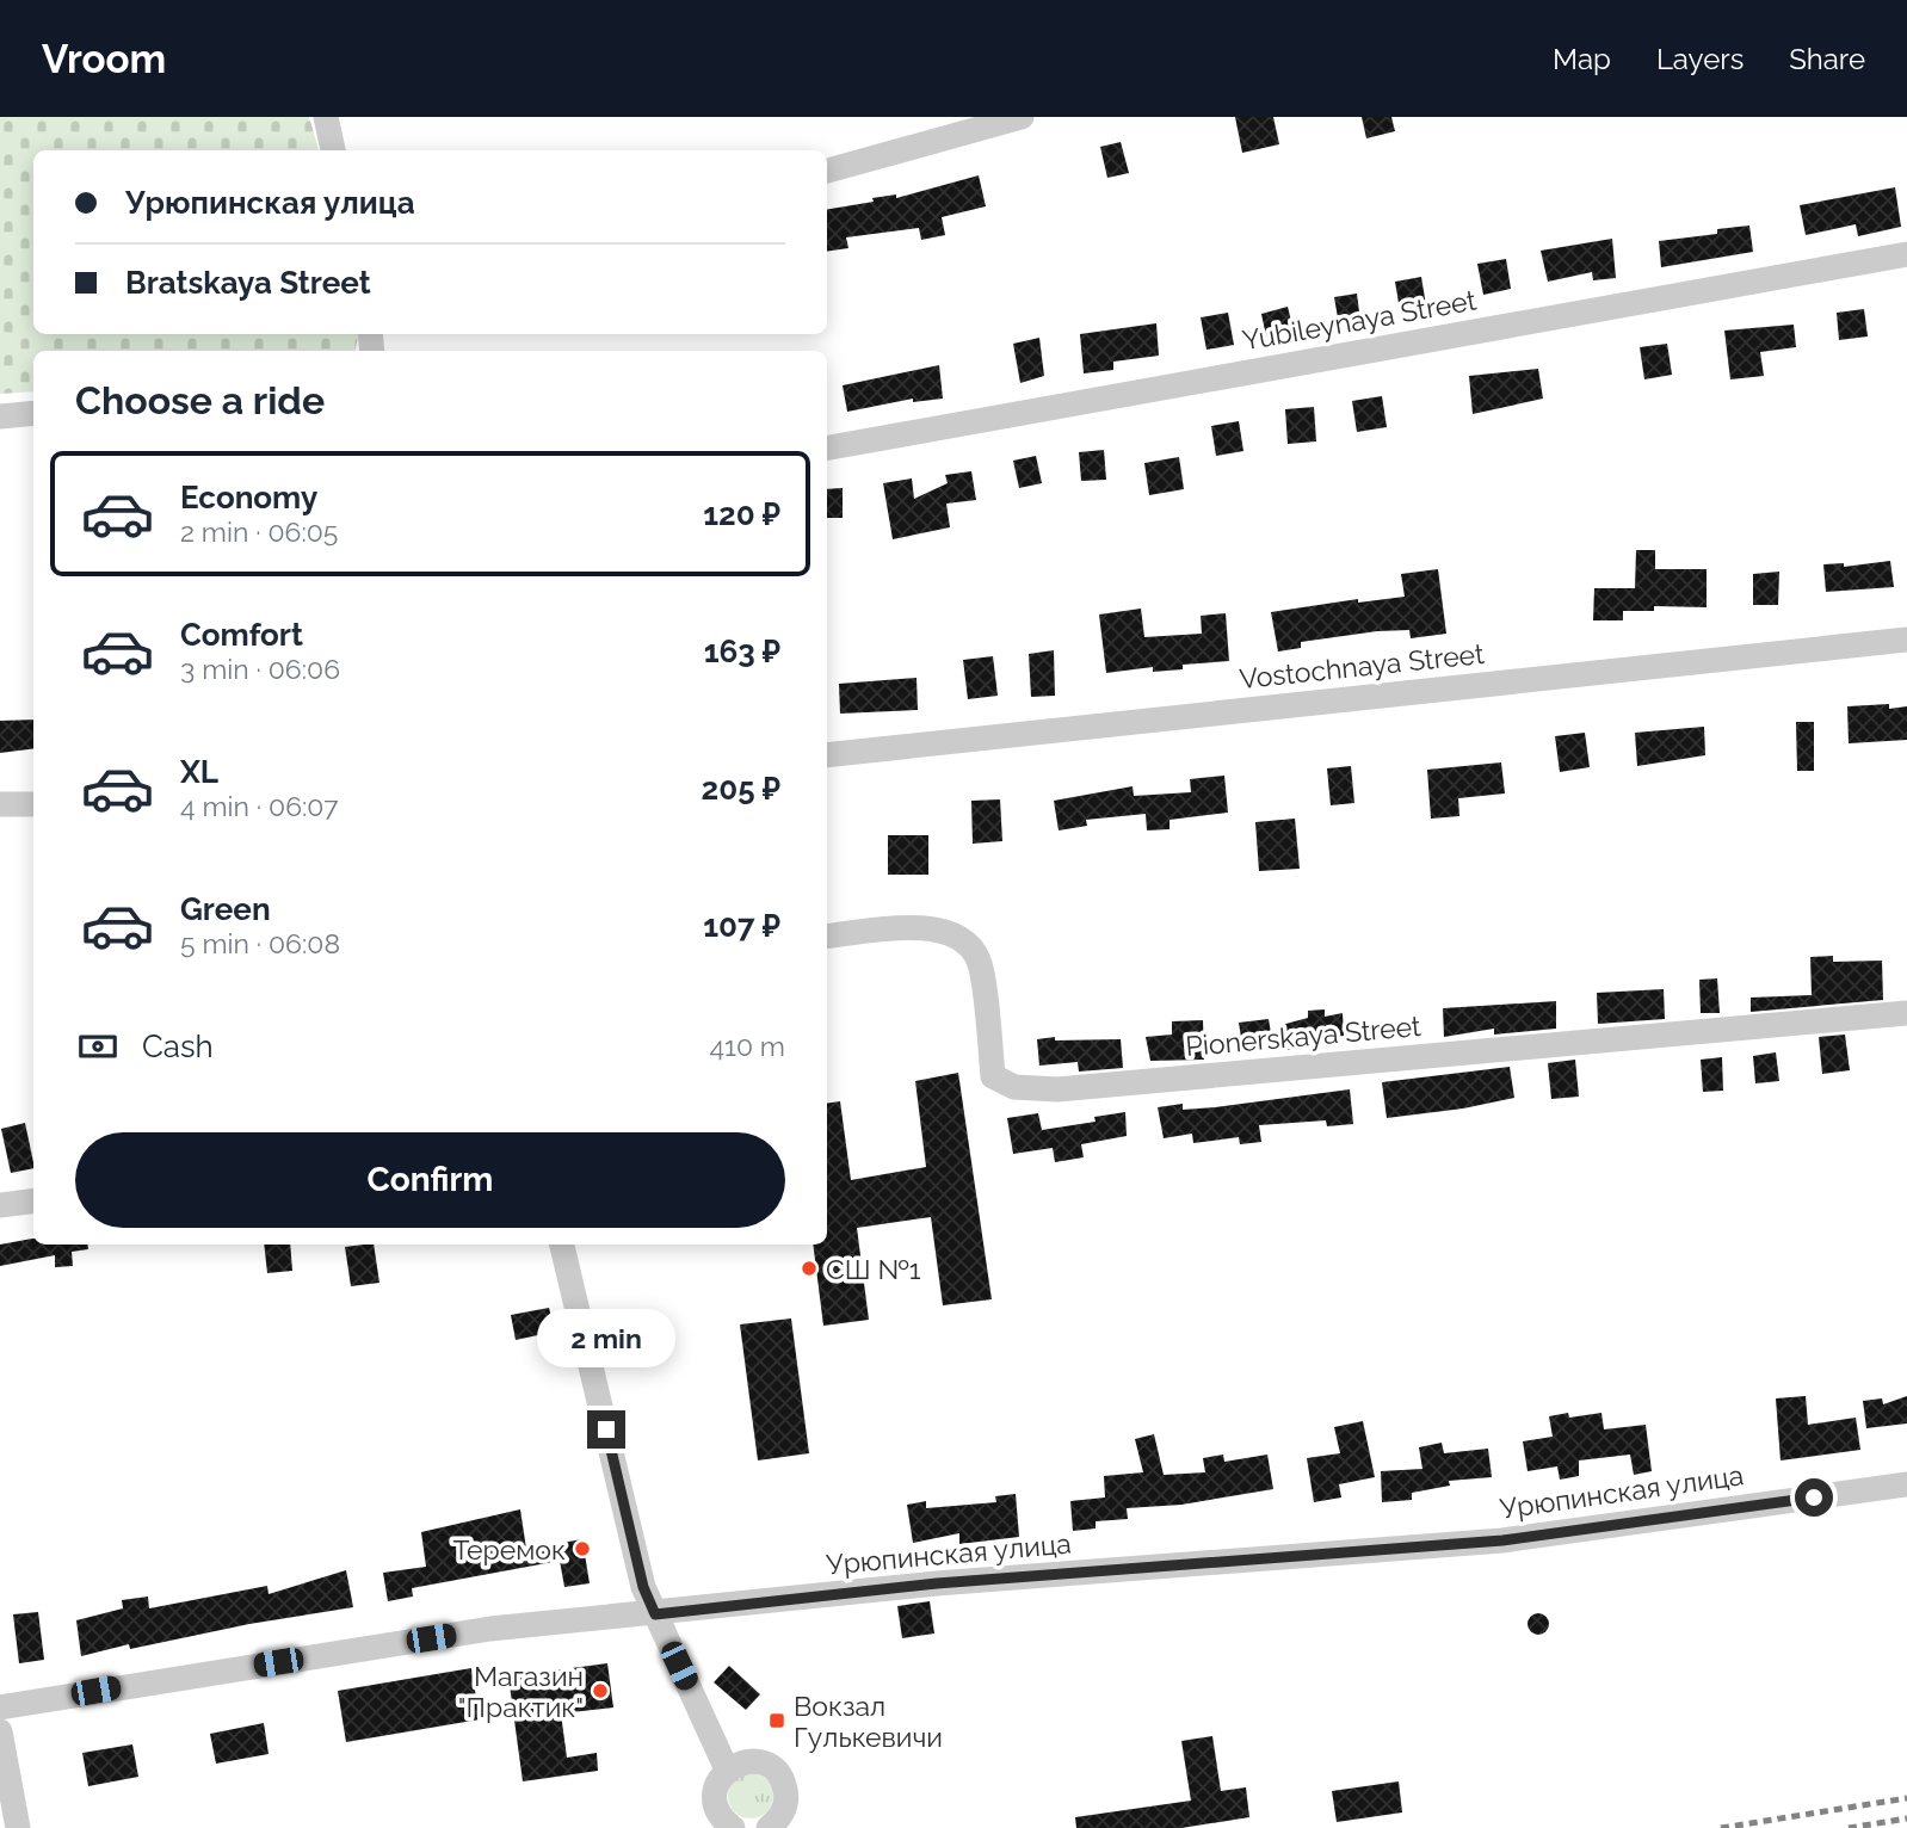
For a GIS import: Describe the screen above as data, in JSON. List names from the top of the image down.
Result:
{
  "streets": {
    "street": [
      "Yubileynaya Street",
      "Vostochnaya Street",
      "Pionerskaya Street",
      "Урюпинская улица"
    ]
  },
  "places": {
    "other": ["СШ №1", "Теремок", "Магазин \"Практик\""],
    "transit": ["Вокзал Гулькевичи"]
  },
  "page": {
    "header": "Vroom",
    "nav": ["Map", "Layers", "Share"],
    "banner": ["Урюпинская улица", "Bratskaya Street"],
    "heading": "Choose a ride",
    "list": [
      {
        "name": "Economy",
        "note": "2 min · 06:05",
        "value": "120 ₽"
      },
      {
        "name": "Comfort",
        "note": "3 min · 06:06",
        "value": "163 ₽"
      },
      {
        "name": "XL",
        "note": "4 min · 06:07",
        "value": "205 ₽"
      },
      {
        "name": "Green",
        "note": "5 min · 06:08",
        "value": "107 ₽"
      }
    ],
    "pay": ["Cash", "410 m"],
    "buttons": "Confirm",
    "bubble": "2 min"
  }
}
